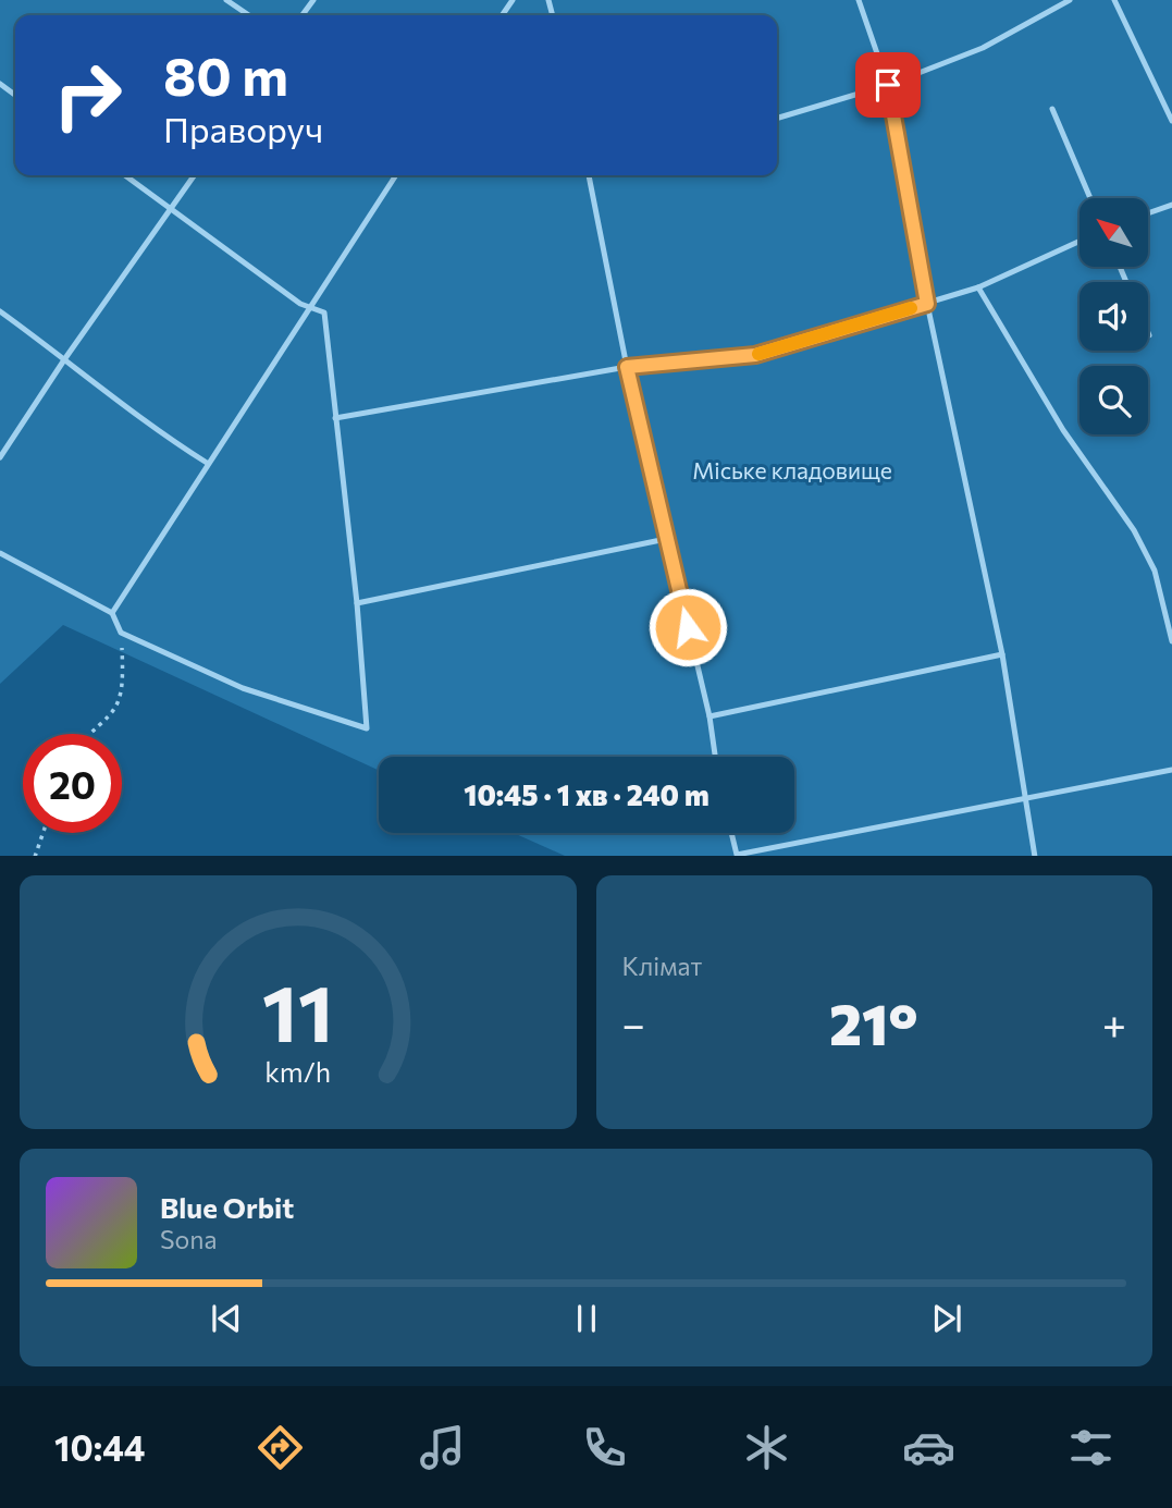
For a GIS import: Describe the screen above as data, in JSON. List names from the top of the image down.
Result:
{
  "parks": ["Міське кладовище"],
  "north": "top left",
  "page": {
    "turn": ["80 m", "Праворуч"],
    "limit": "20",
    "trip": "10:45 · 1 хв · 240 m",
    "tile": "Клімат",
    "heat": ["−", "21°", "+"],
    "song": ["Blue Orbit", "Sona"],
    "tabs": "10:44",
    "gauge": ["11", "km/h"]
  }
}
